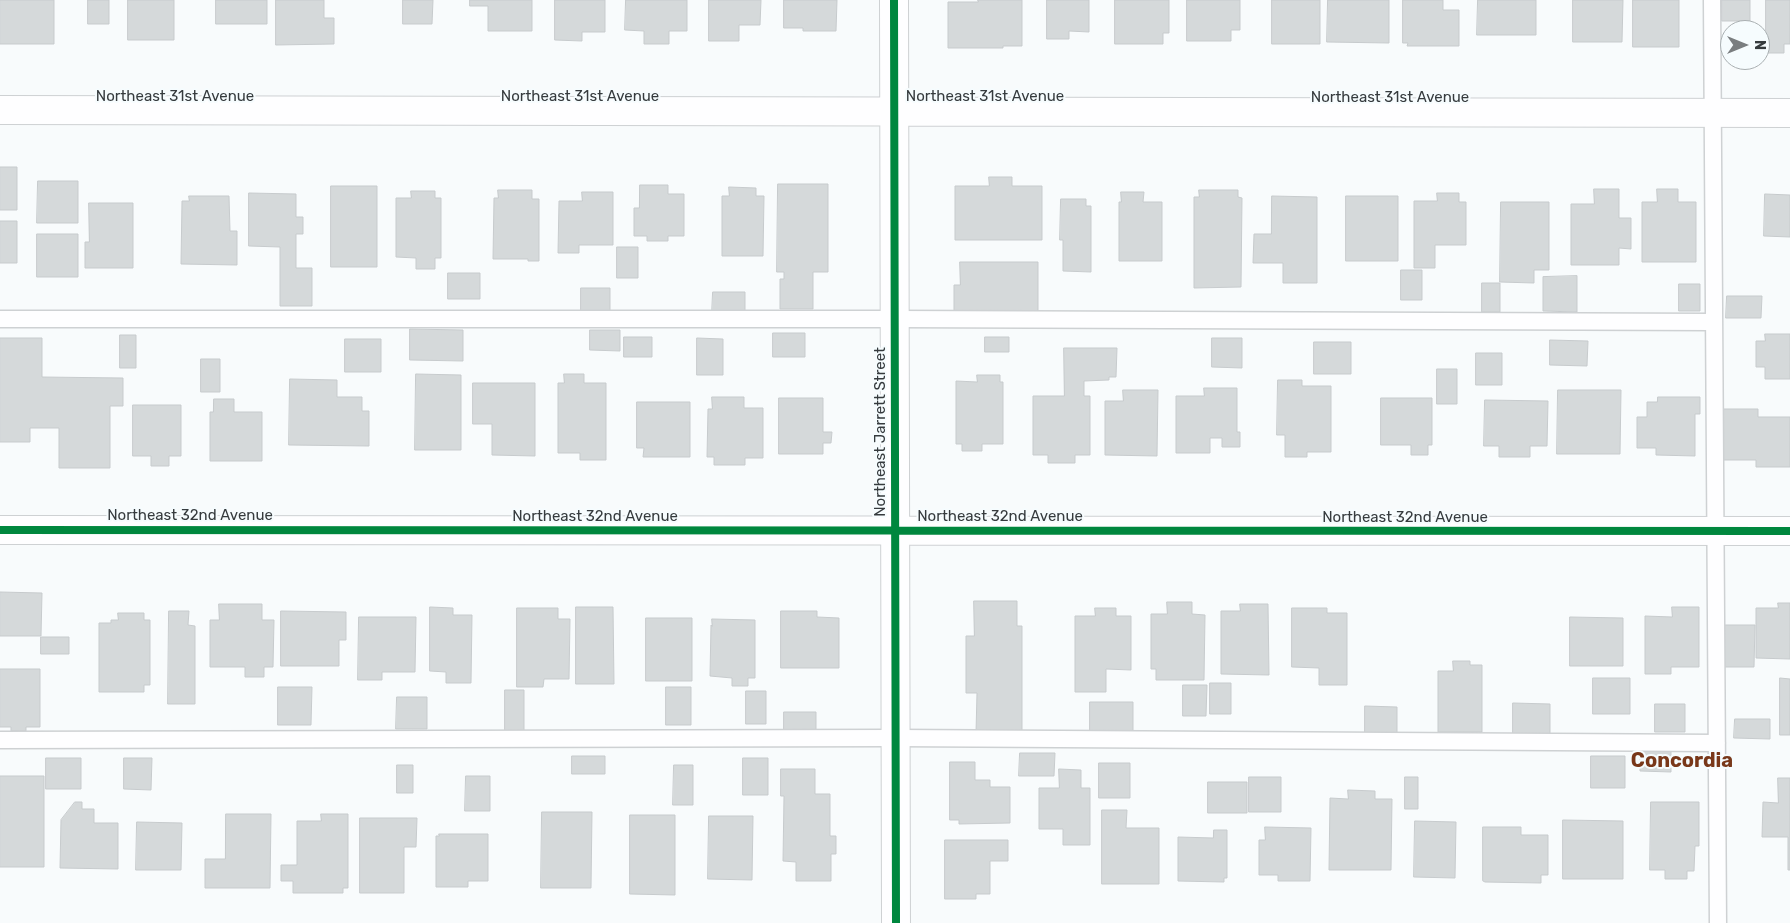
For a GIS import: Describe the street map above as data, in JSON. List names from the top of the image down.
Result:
{
  "streets": {
    "street": ["Northeast 31st Avenue", "Northeast Jarrett Street", "Northeast 32nd Avenue"]
  },
  "crossings": [
    ["Northeast 31st Avenue", "Northeast Jarrett Street"],
    ["Northeast Jarrett Street", "Northeast 32nd Avenue"]
  ],
  "districts": ["Concordia"],
  "north": "right"
}
